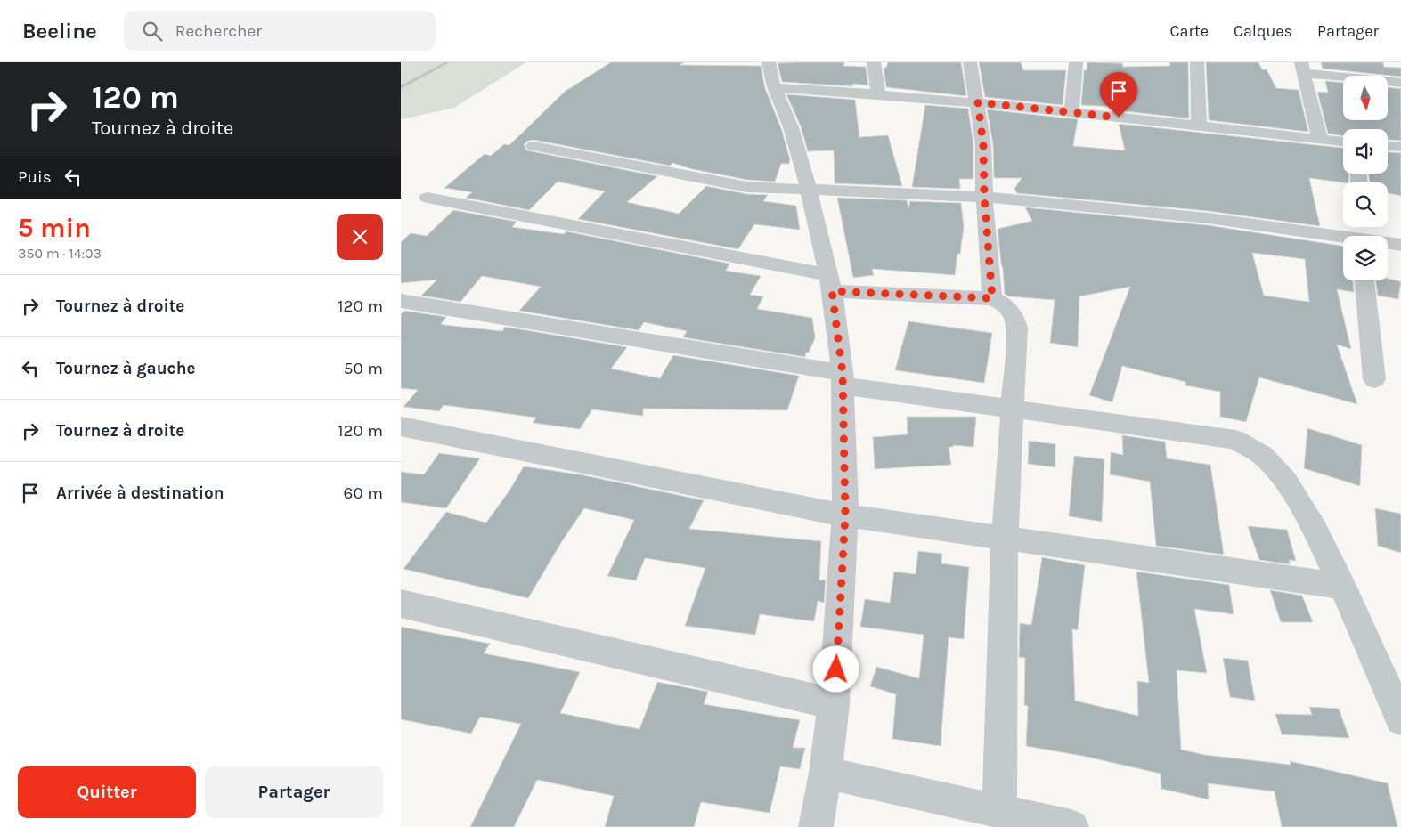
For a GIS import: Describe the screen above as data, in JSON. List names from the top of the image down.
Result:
{
  "north": "bottom",
  "page": {
    "header": "Beeline",
    "search": "Rechercher",
    "nav": ["Carte", "Calques", "Partager"],
    "turn": ["120 m", "Tournez à droite"],
    "then": "Puis",
    "heading": ["5 min", "350 m · 14:03"],
    "list": [
      {
        "name": "Tournez à droite",
        "value": "120 m"
      },
      {
        "name": "Tournez à gauche",
        "value": "50 m"
      },
      {
        "name": "Tournez à droite",
        "value": "120 m"
      },
      {
        "name": "Arrivée à destination",
        "value": "60 m"
      }
    ],
    "buttons": ["Quitter", "Partager"]
  }
}
